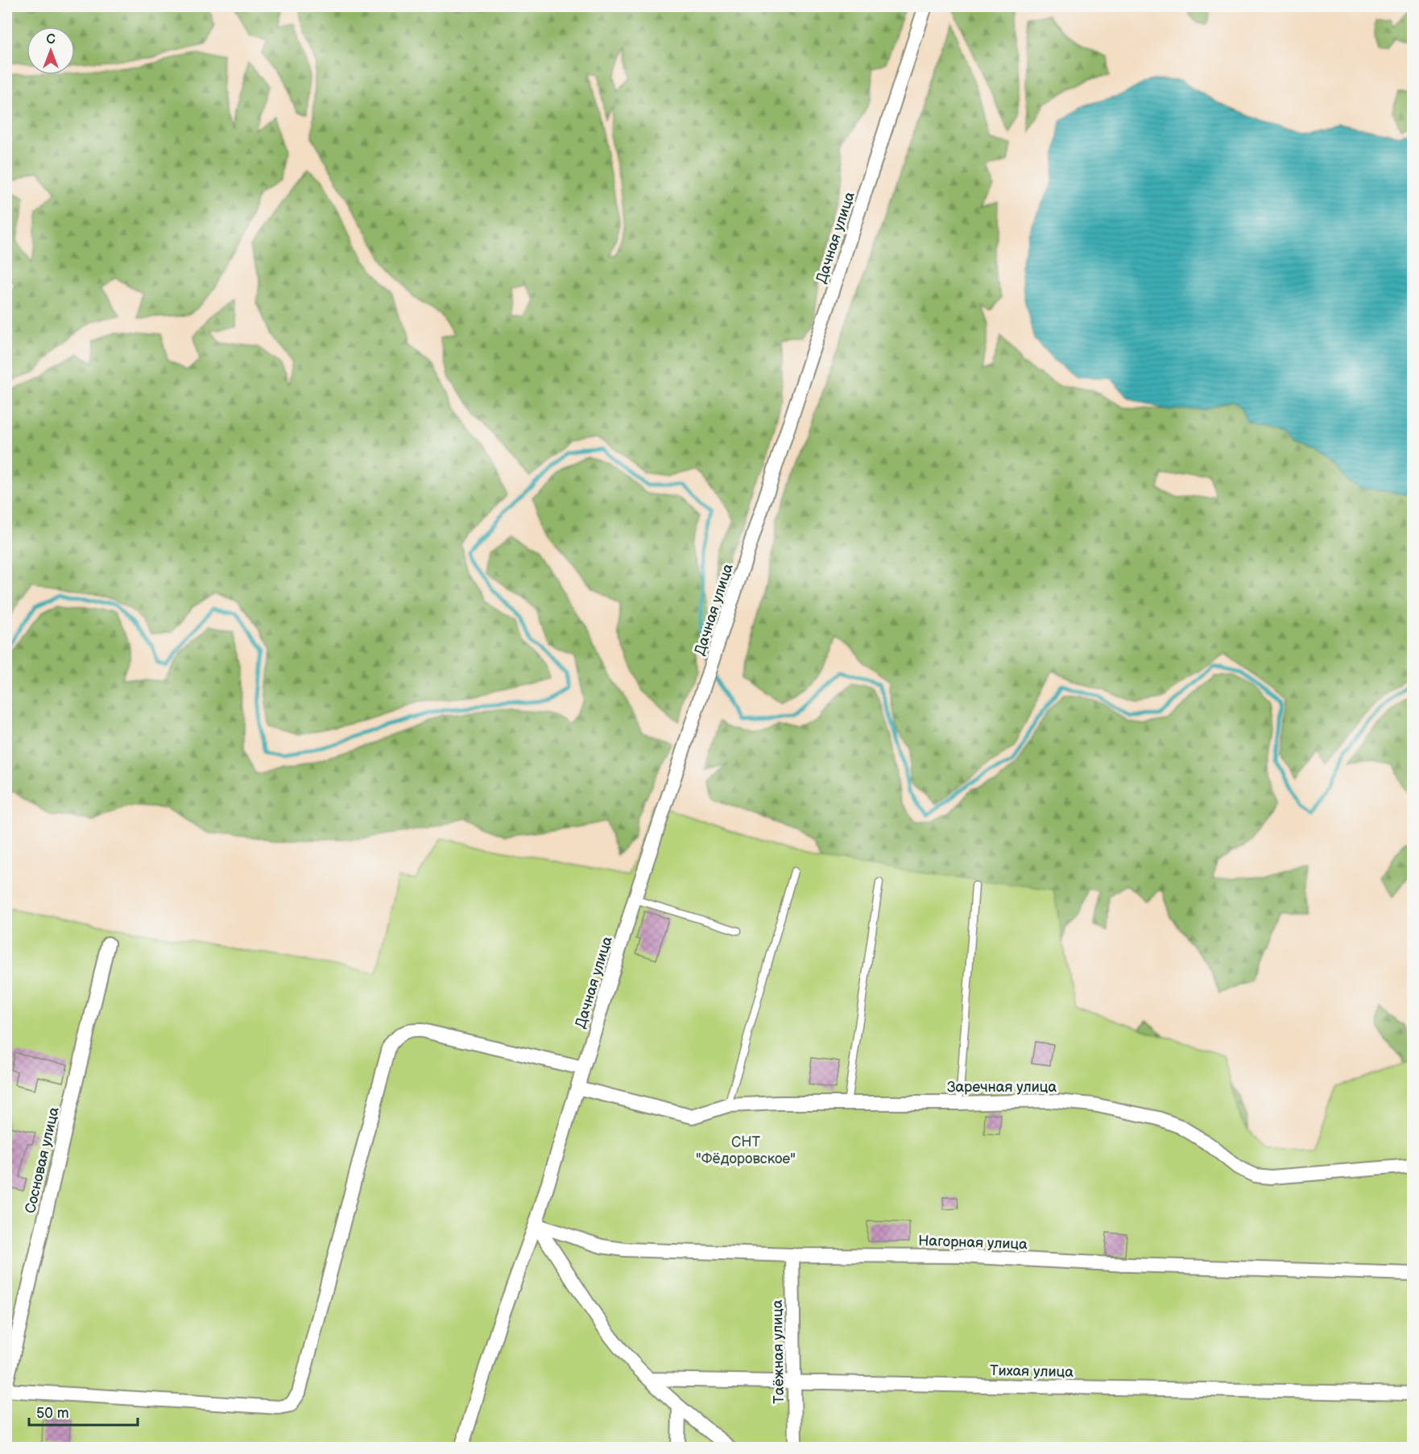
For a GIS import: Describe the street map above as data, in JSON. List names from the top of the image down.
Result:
{
  "streets": {
    "street": [
      "Дачная улица",
      "Заречная улица",
      "Сосновая улица",
      "Нагорная улица",
      "Таёжная улица",
      "Тихая улица"
    ]
  },
  "crossings": [
    ["Дачная улица", "Заречная улица"],
    ["Дачная улица", "Нагорная улица"],
    ["Нагорная улица", "Таёжная улица"],
    ["Таёжная улица", "Тихая улица"]
  ],
  "parks": ["СНТ \"Фёдоровское\""],
  "scale_bar": "50 m",
  "north": "top"
}
